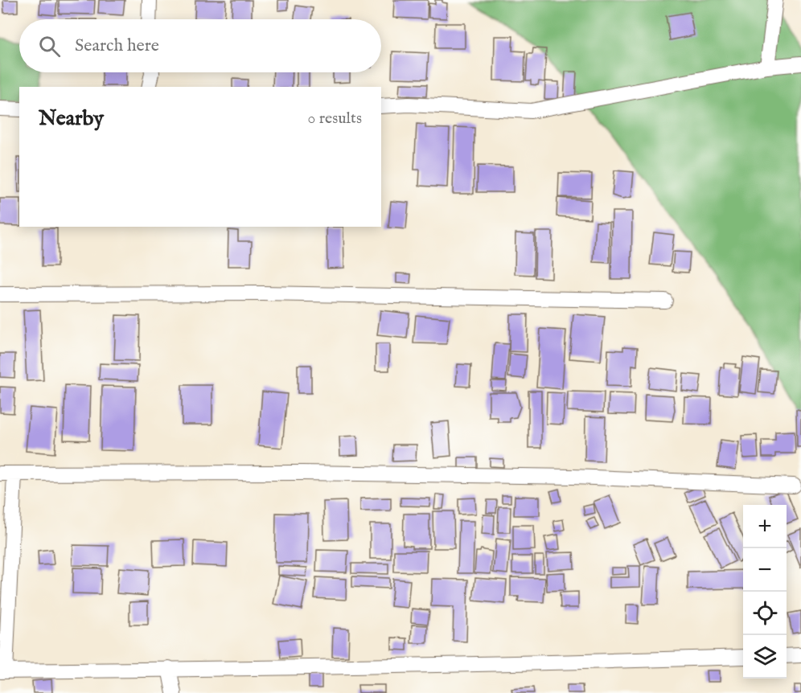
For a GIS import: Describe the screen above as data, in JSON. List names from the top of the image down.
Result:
{
  "page": {
    "search": "Search here",
    "heading": ["Nearby", "0 results"],
    "map_buttons": ["+", "−"]
  }
}
